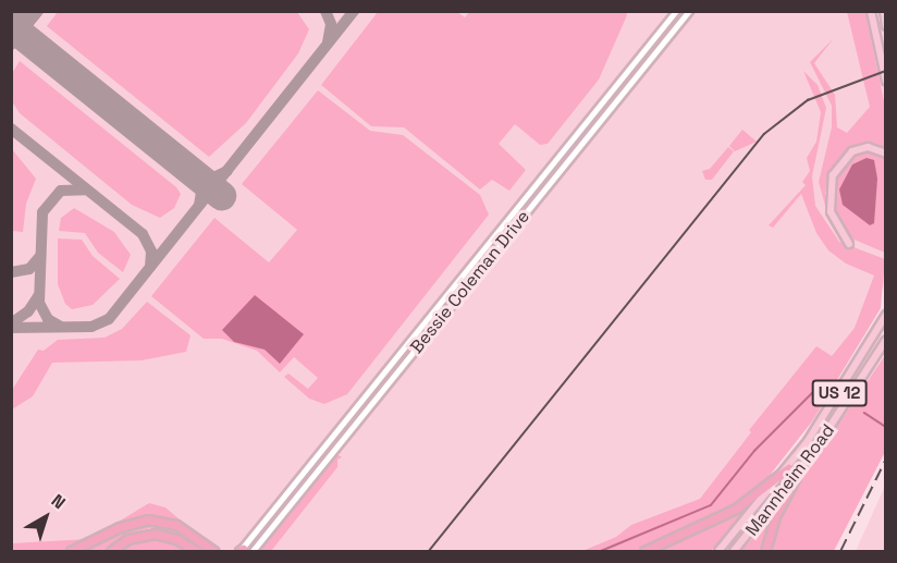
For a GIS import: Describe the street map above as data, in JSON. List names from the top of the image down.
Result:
{
  "streets": {
    "main road": ["US 12", "Mannheim Road"],
    "street": ["Bessie Coleman Drive"]
  },
  "north": "top right"
}
